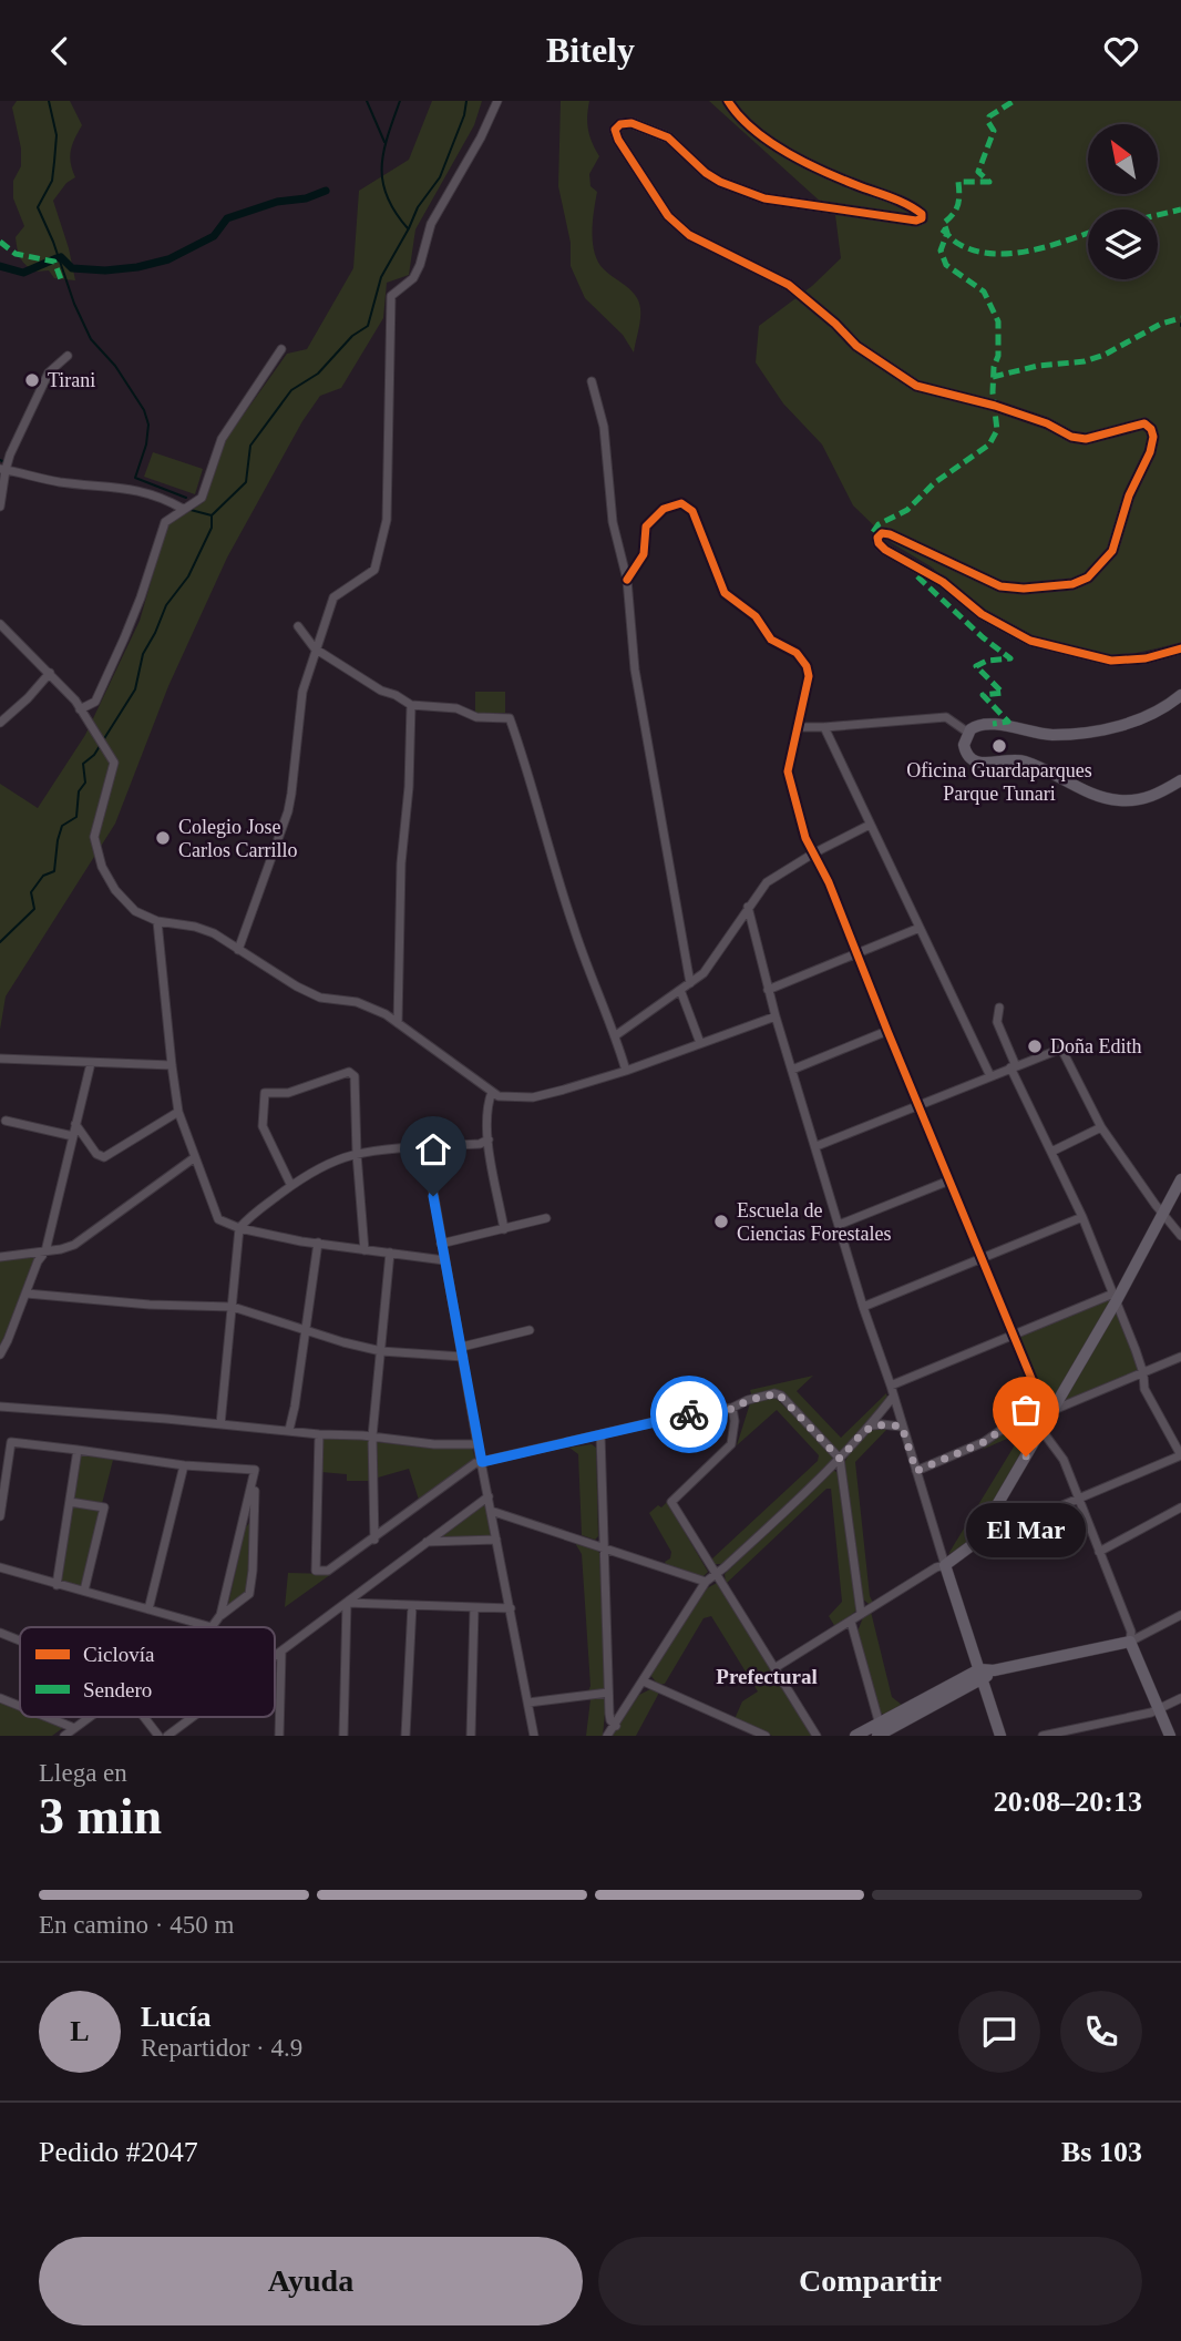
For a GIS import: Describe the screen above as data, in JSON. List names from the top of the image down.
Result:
{
  "districts": ["Prefectural"],
  "places": [
    "Tirani",
    "Oficina Guardaparques Parque Tunari",
    "Colegio Jose Carlos Carrillo",
    "Doña Edith",
    "Escuela de Ciencias Forestales",
    "El Mar"
  ],
  "legend": ["Ciclovía", "Sendero"],
  "north": "top left",
  "page": {
    "header": "Bitely",
    "bubble": "El Mar",
    "heading": ["3 min", "Llega en", "20:08–20:13"],
    "panel": [
      "Lucía",
      "Repartidor · 4.9",
      "Pedido #2047",
      "Bs 103"
    ],
    "bar": "En camino · 450 m",
    "round": "L",
    "buttons": ["Ayuda", "Compartir"]
  }
}
